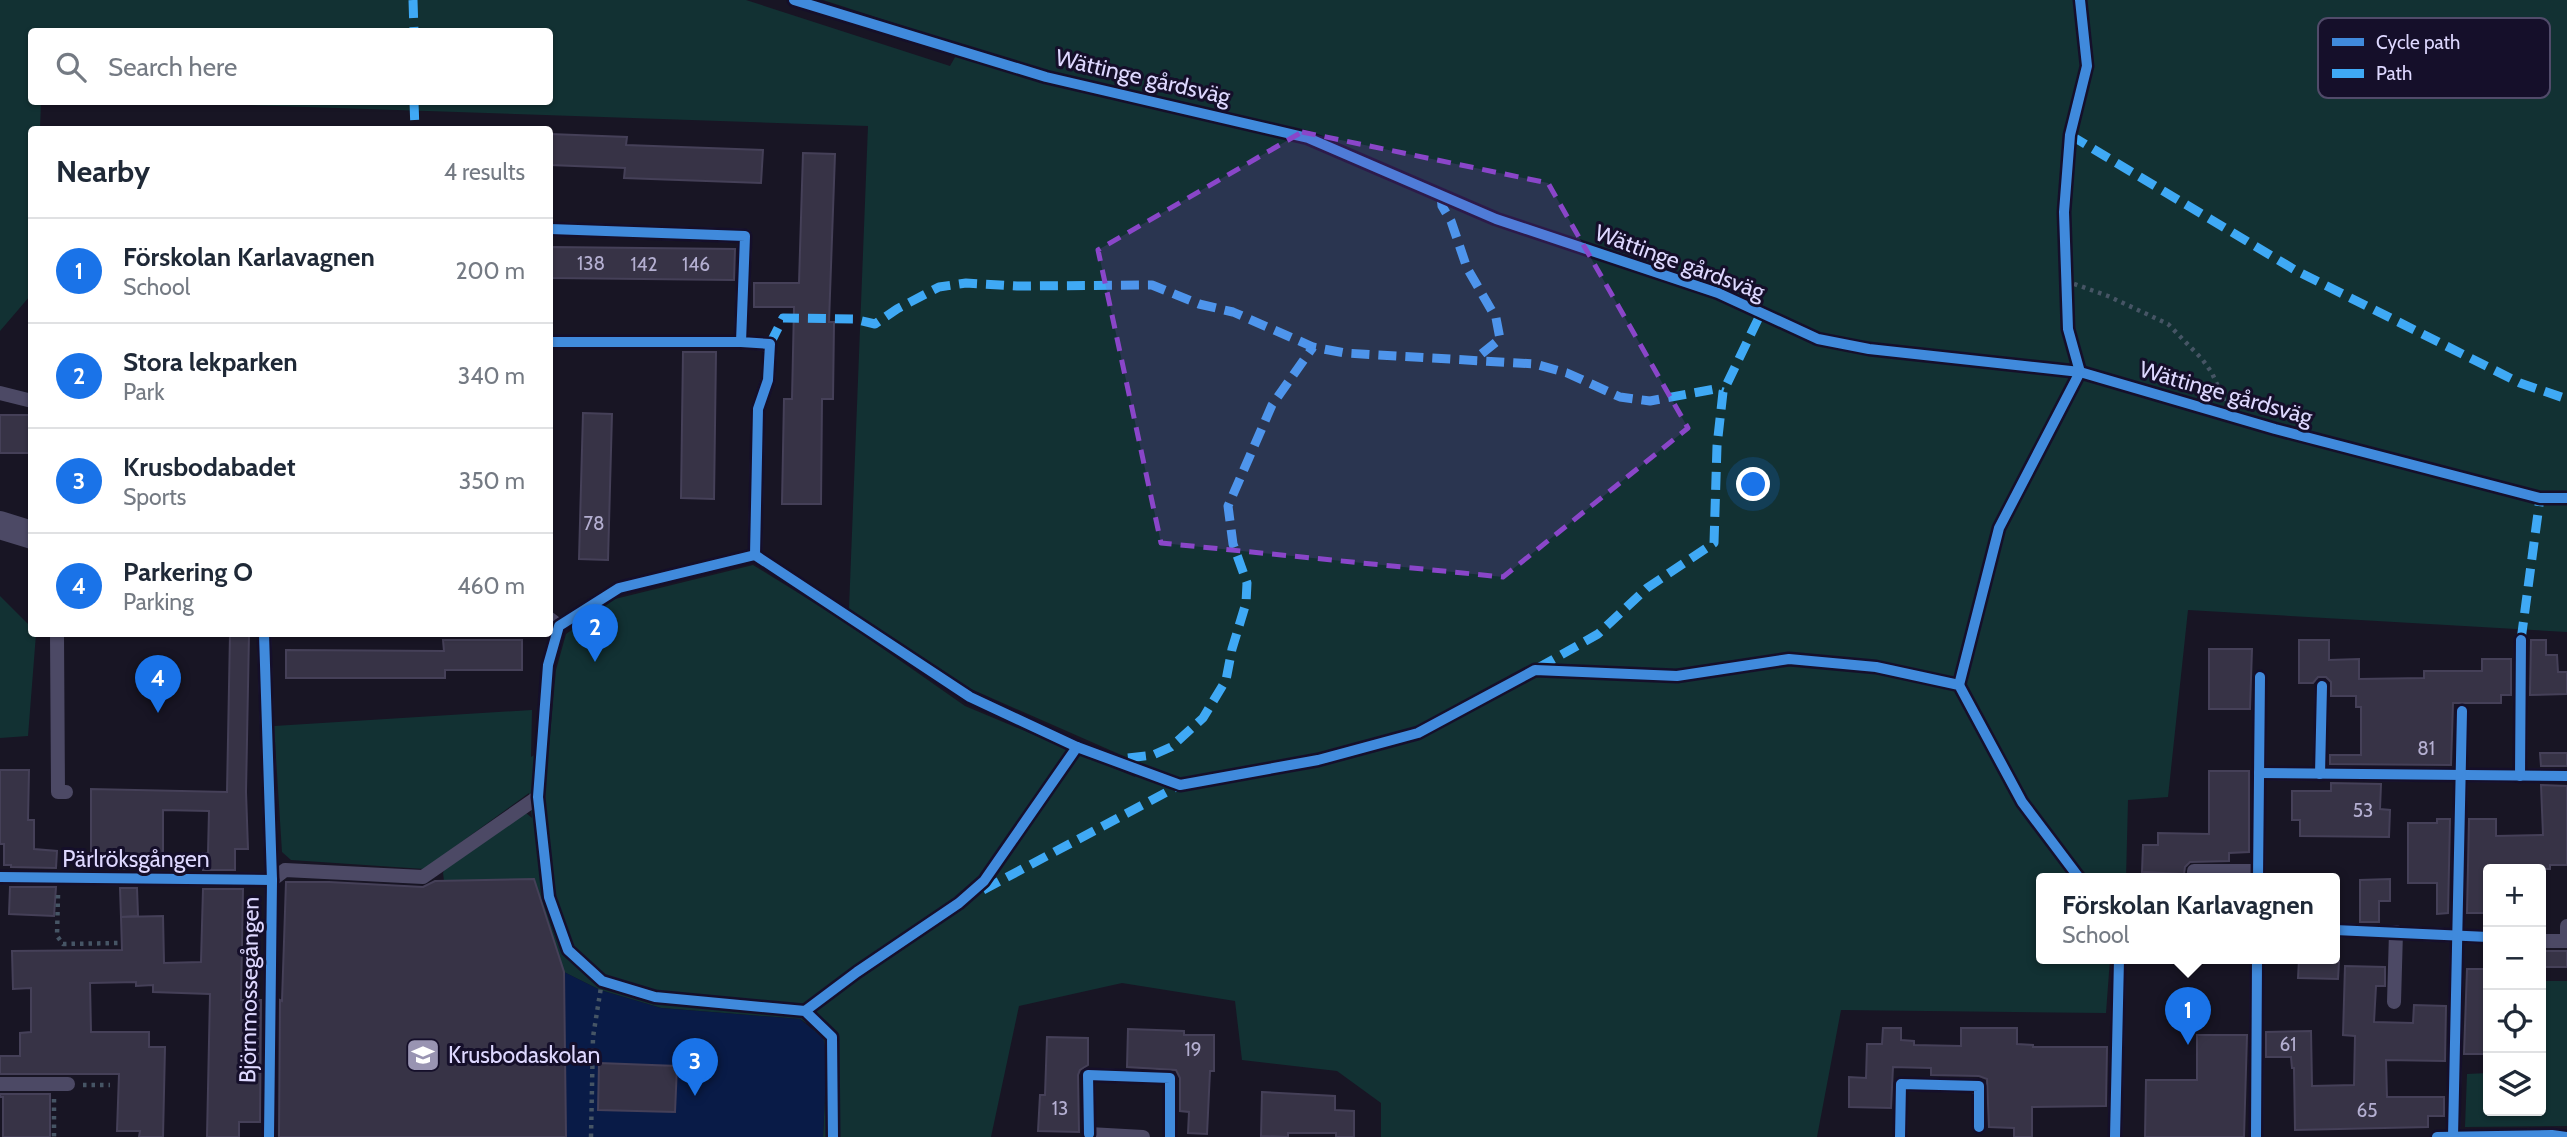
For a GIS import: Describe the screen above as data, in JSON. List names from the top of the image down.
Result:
{
  "streets": {
    "lane": ["Pärlröksgången", "Björnmossegången"],
    "cycle path": ["Wättinge gårdsväg"]
  },
  "crossings": [
    ["Pärlröksgången", "Björnmossegången"]
  ],
  "places": {
    "school or university": ["Krusbodaskolan"]
  },
  "house_numbers": [
    "138",
    "142",
    "146",
    "78",
    "81",
    "53",
    "61",
    "19",
    "13",
    "65"
  ],
  "legend": ["Cycle path", "Path"],
  "page": {
    "search": "Search here",
    "heading": ["Nearby", "4 results"],
    "list": [
      {
        "mark": "1",
        "name": "Förskolan Karlavagnen",
        "note": "School",
        "value": "200 m"
      },
      {
        "mark": "2",
        "name": "Stora lekparken",
        "note": "Park",
        "value": "340 m"
      },
      {
        "mark": "3",
        "name": "Krusbodabadet",
        "note": "Sports",
        "value": "350 m"
      },
      {
        "mark": "4",
        "name": "Parkering O",
        "note": "Parking",
        "value": "460 m"
      }
    ],
    "pins": [
      "2",
      "4",
      "1",
      "3"
    ],
    "map_buttons": ["+", "−"],
    "popup": ["Förskolan Karlavagnen", "School"]
  }
}
